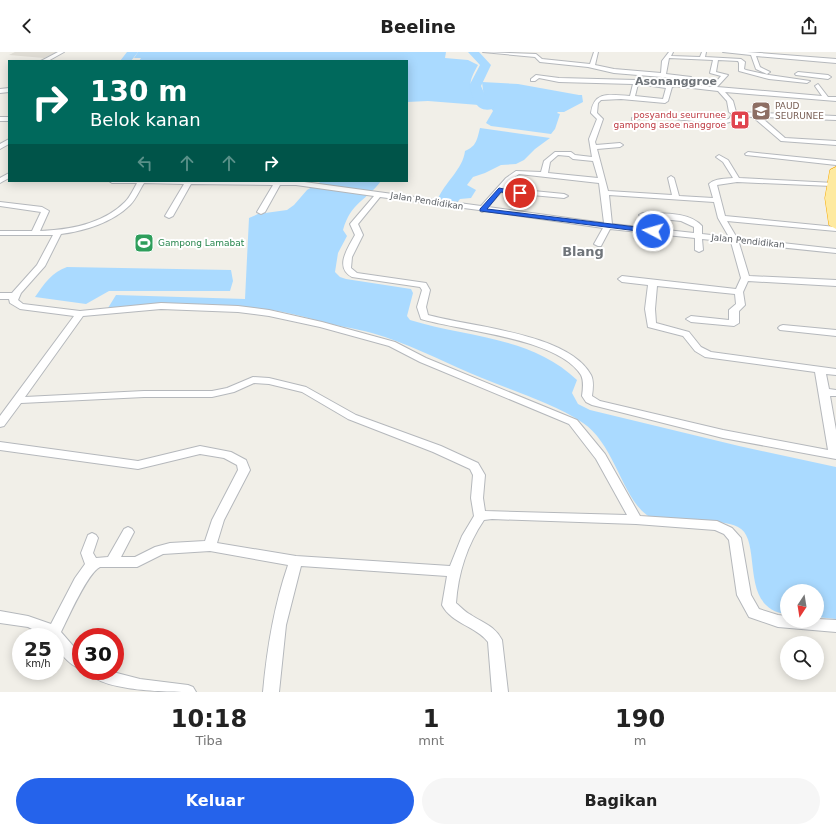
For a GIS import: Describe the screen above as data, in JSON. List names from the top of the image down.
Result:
{
  "streets": {
    "street": ["Jalan Pendidikan"]
  },
  "districts": ["Asonanggroe", "Blang"],
  "places": {
    "school or university": ["PAUD SEURUNEE"],
    "hospital": ["posyandu seurrunee gampong asoe nanggroe"],
    "sports": ["Gampong Lamabat"]
  },
  "north": "bottom",
  "page": {
    "header": "Beeline",
    "turn": ["130 m", "Belok kanan"],
    "speed": "25 km/h",
    "limit": "30",
    "eta": [
      "10:18",
      "Tiba",
      "1",
      "mnt",
      "190",
      "m"
    ],
    "buttons": ["Keluar", "Bagikan"]
  }
}
